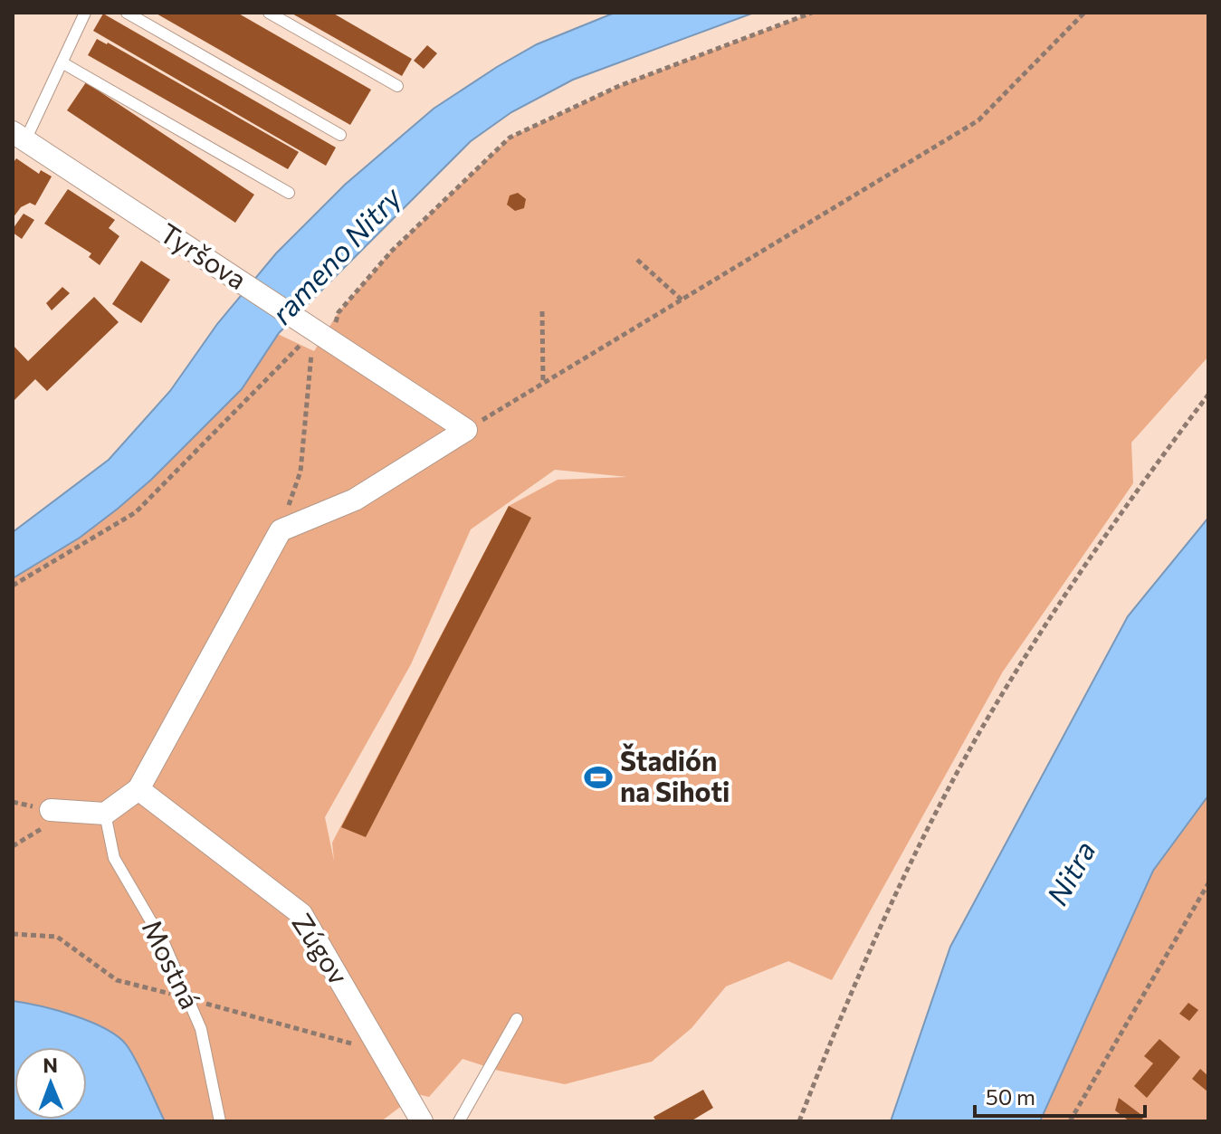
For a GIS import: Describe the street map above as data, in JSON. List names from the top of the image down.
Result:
{
  "streets": {
    "street": ["Tyršova", "Zúgov"],
    "lane": ["Mostná"]
  },
  "water": ["rameno Nitry", "Nitra"],
  "places": {
    "sports": ["Štadión na Sihoti"]
  },
  "scale_bar": "50 m",
  "north": "top"
}
